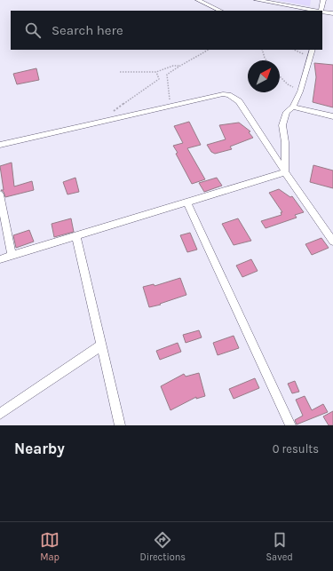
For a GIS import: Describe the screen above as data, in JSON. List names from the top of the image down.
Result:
{
  "north": "top right",
  "page": {
    "search": "Search here",
    "heading": ["Nearby", "0 results"],
    "nav": ["Map", "Directions", "Saved"]
  }
}
